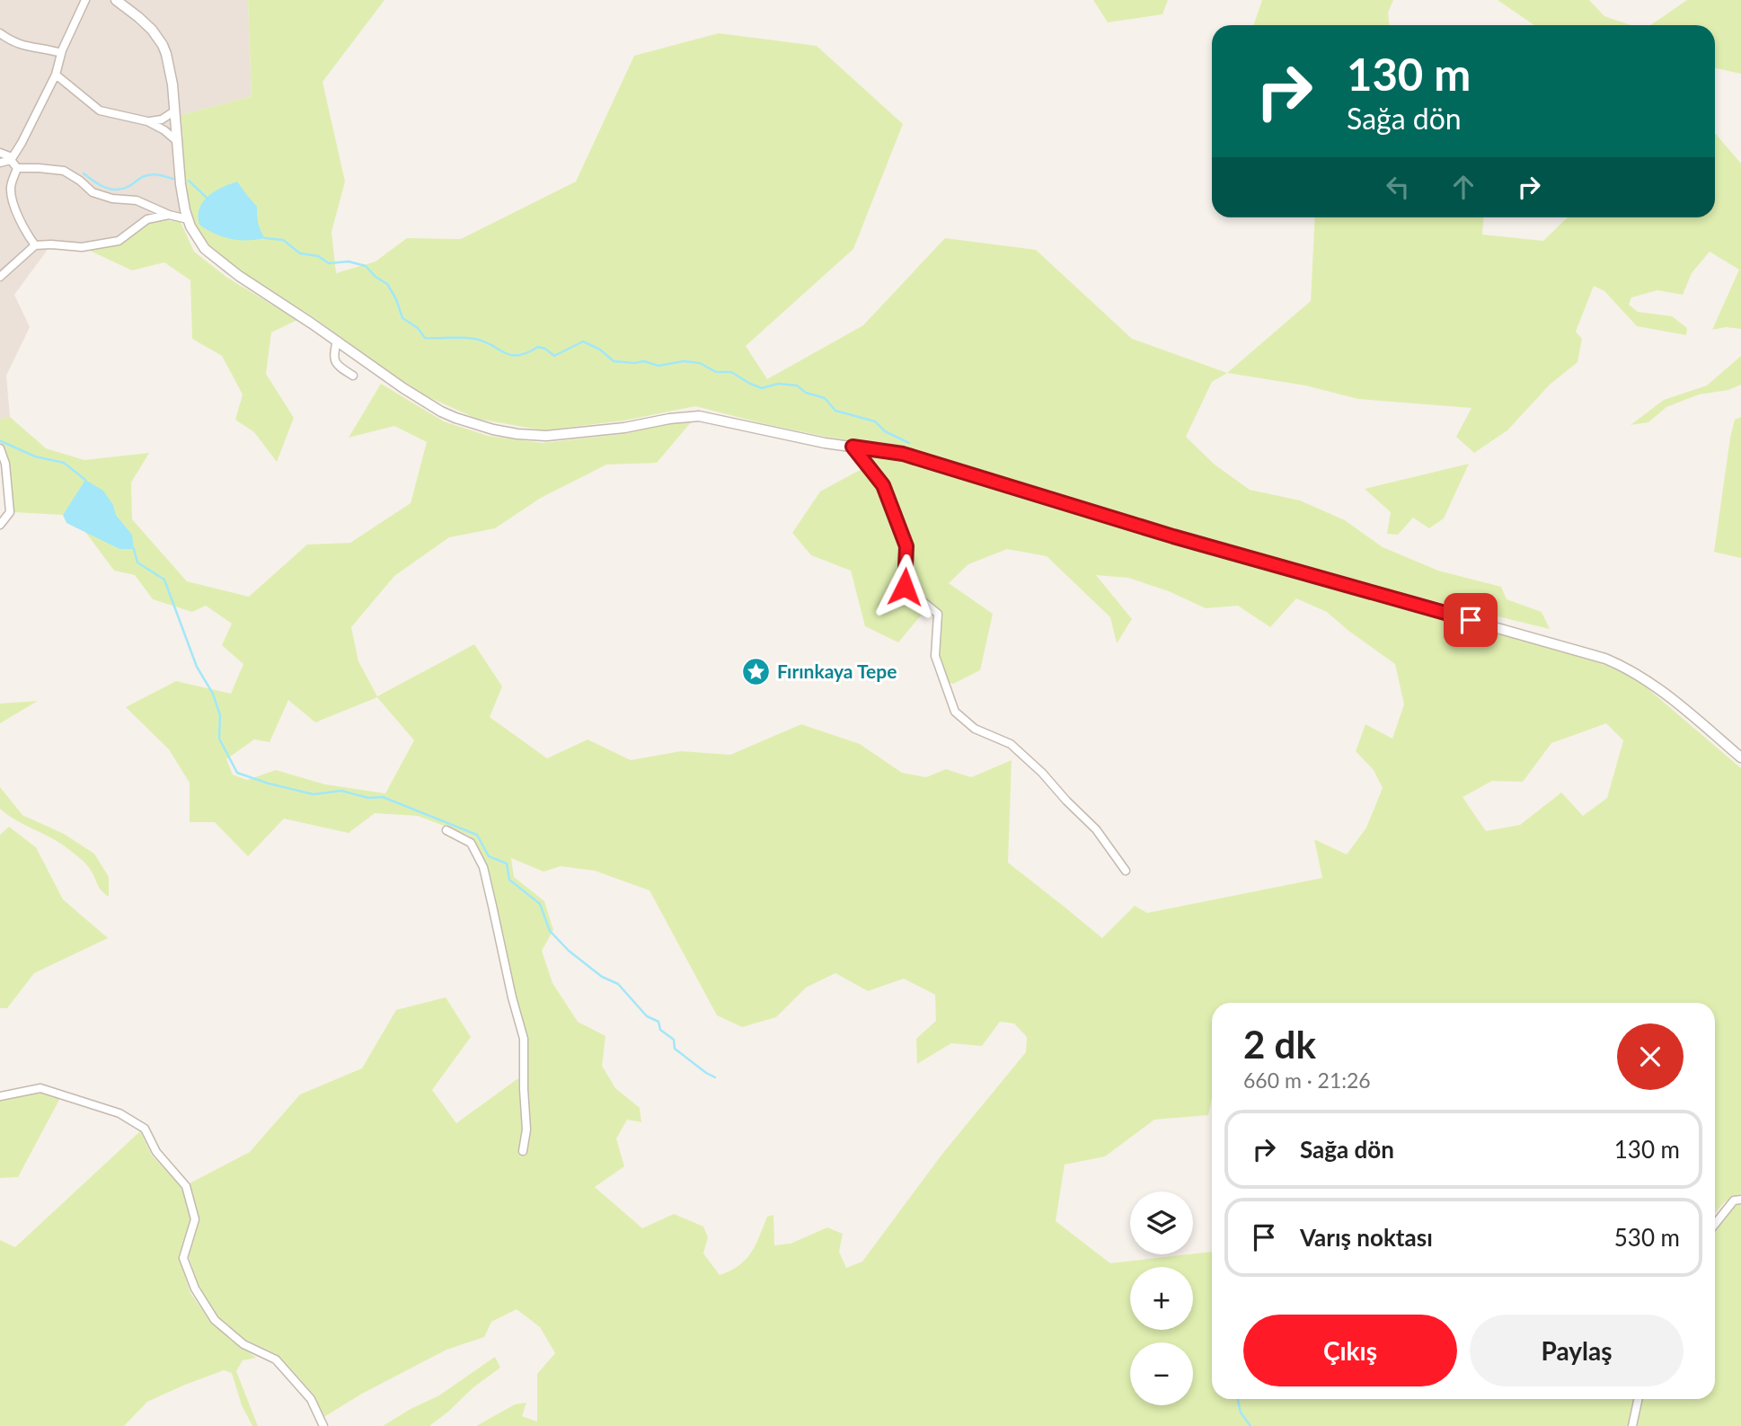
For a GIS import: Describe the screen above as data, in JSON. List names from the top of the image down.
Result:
{
  "places": {
    "place": ["Fırınkaya Tepe"]
  },
  "page": {
    "turn": ["130 m", "Sağa dön"],
    "heading": ["2 dk", "660 m · 21:26"],
    "list": [
      {
        "name": "Sağa dön",
        "value": "130 m"
      },
      {
        "name": "Varış noktası",
        "value": "530 m"
      }
    ],
    "map_buttons": ["+", "−"],
    "buttons": ["Çıkış", "Paylaş"]
  }
}
